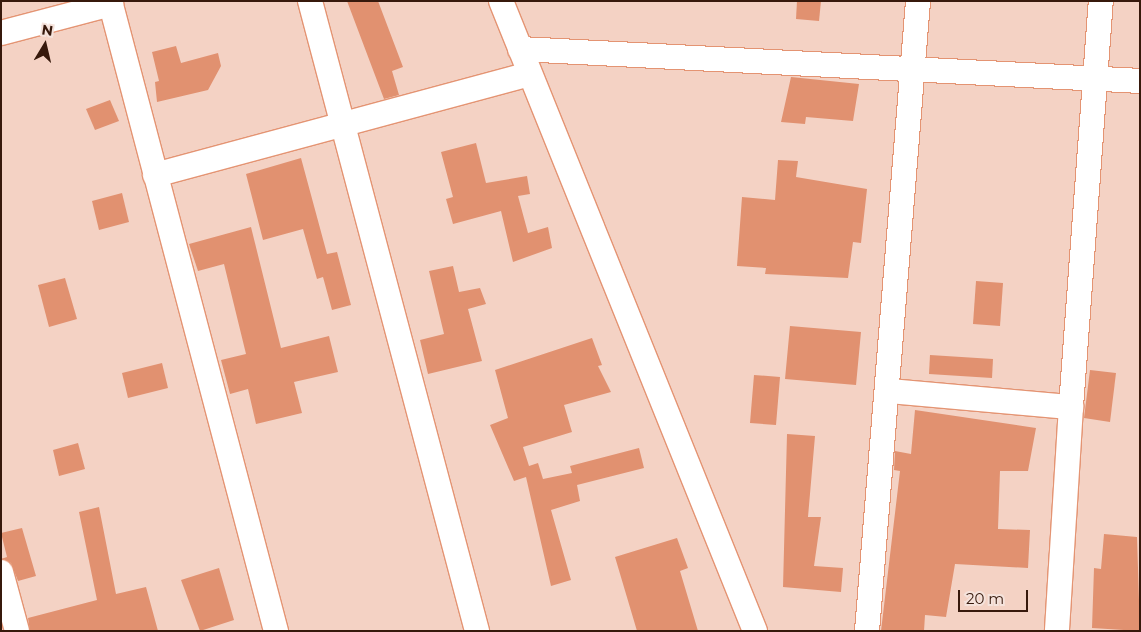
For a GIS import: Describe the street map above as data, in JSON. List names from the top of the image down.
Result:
{
  "scale_bar": "20 m",
  "north": "top"
}
